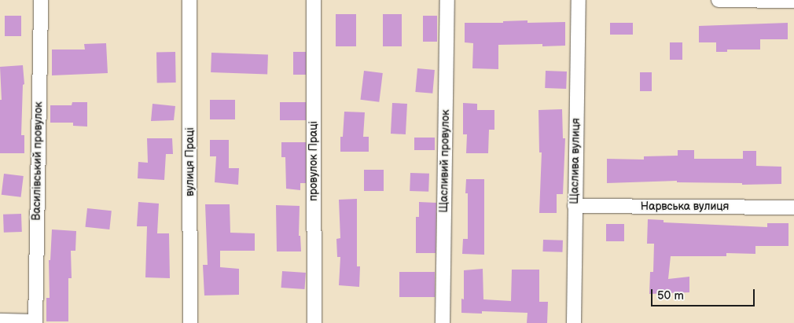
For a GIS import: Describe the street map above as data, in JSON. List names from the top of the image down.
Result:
{
  "streets": {
    "street": [
      "Василівський провулок",
      "провулок Праці",
      "Щасливий провулок",
      "Щаслива вулиця",
      "вулиця Праці",
      "Нарвська вулиця"
    ]
  },
  "crossings": [
    ["Щаслива вулиця", "Нарвська вулиця"]
  ],
  "scale_bar": "50 m"
}
